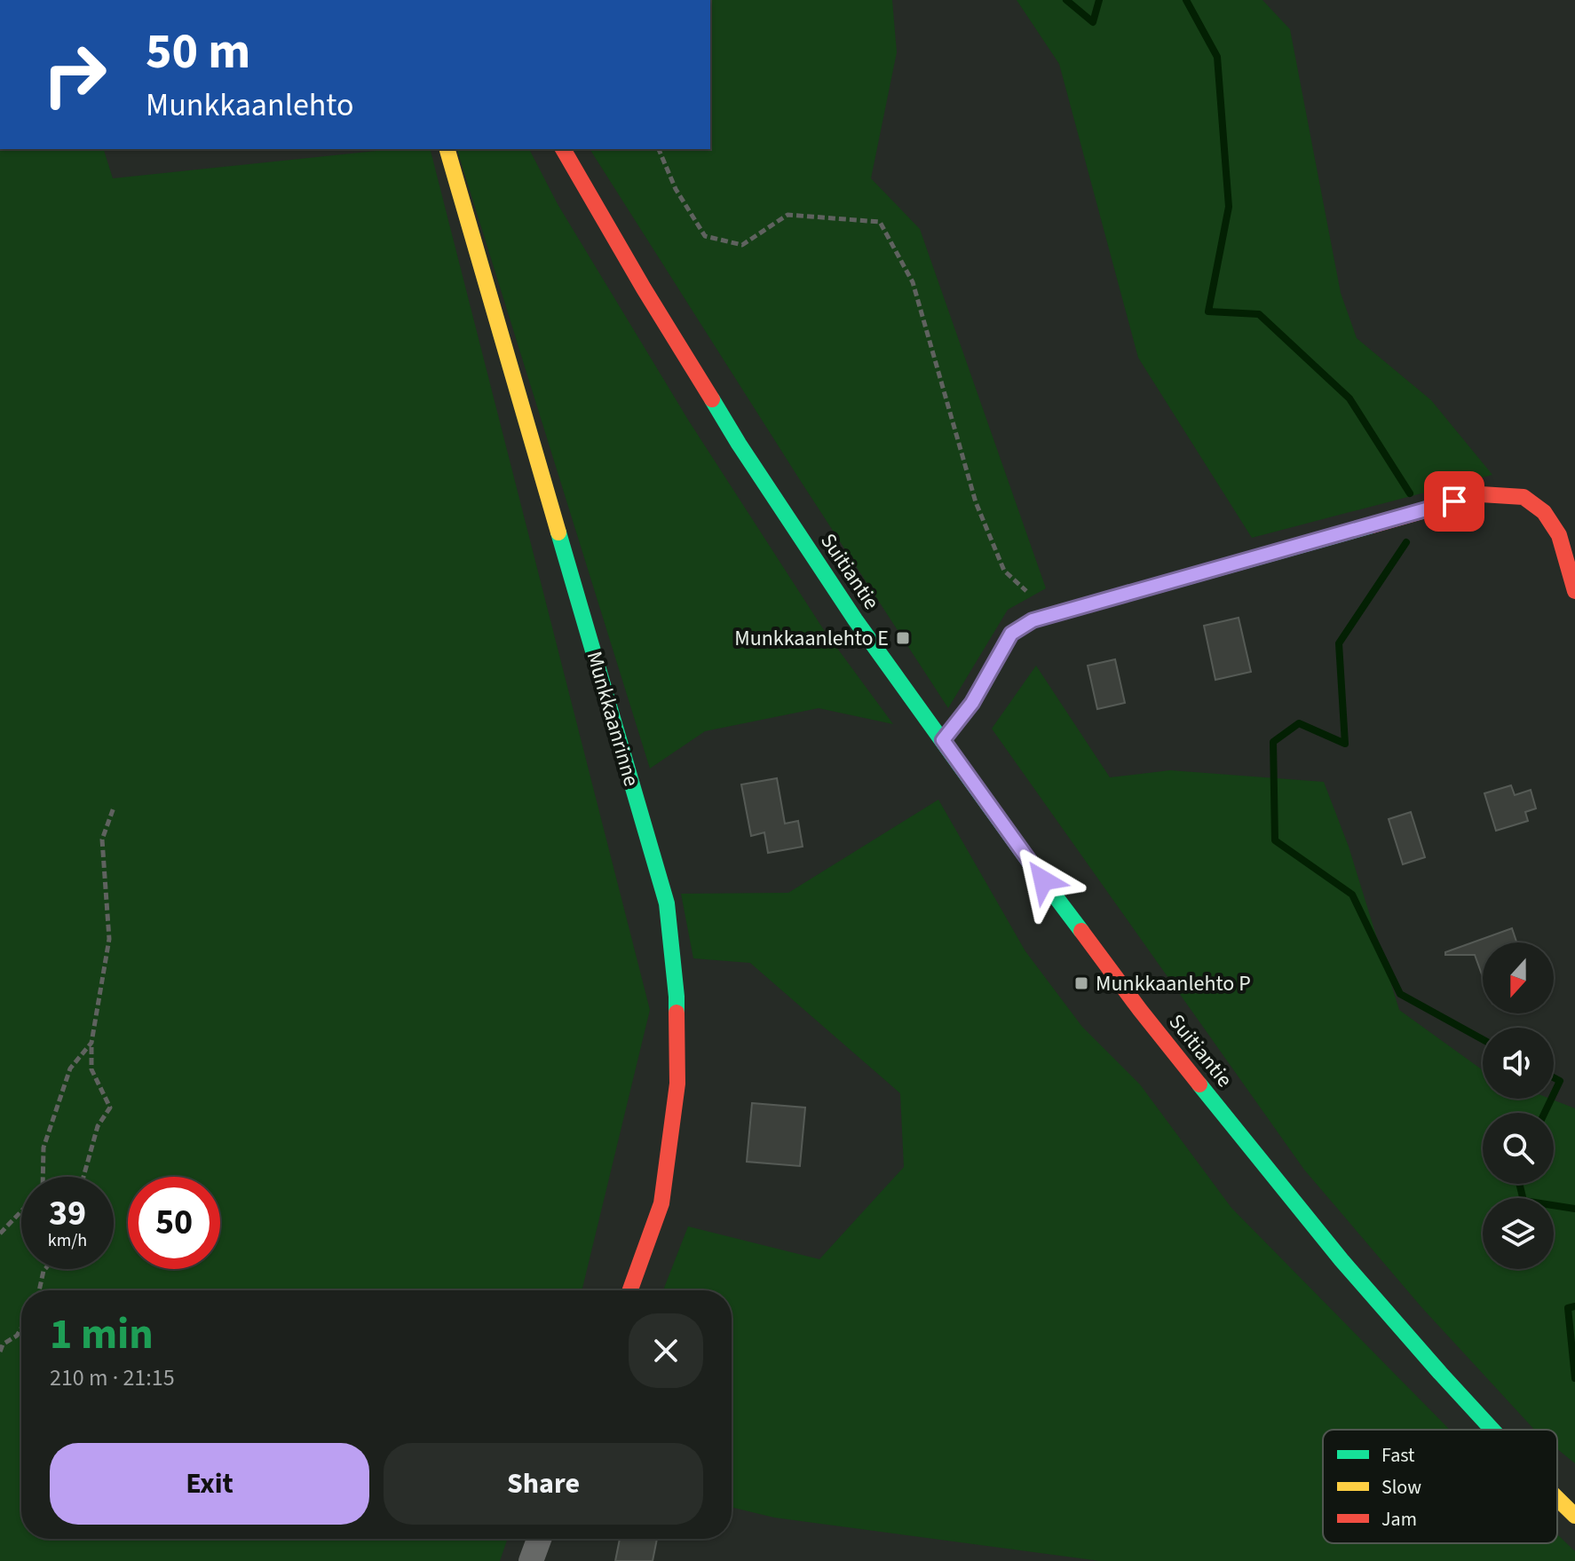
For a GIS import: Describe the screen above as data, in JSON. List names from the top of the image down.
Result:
{
  "streets": {
    "street": ["Suitiantie", "Munkkaanrinne"]
  },
  "places": {
    "transit": ["Munkkaanlehto E", "Munkkaanlehto P"]
  },
  "legend": ["Fast", "Slow", "Jam"],
  "north": "bottom",
  "page": {
    "turn": ["50 m", "Munkkaanlehto"],
    "speed": "39 km/h",
    "limit": "50",
    "heading": ["1 min", "210 m · 21:15"],
    "buttons": ["Exit", "Share"]
  }
}
